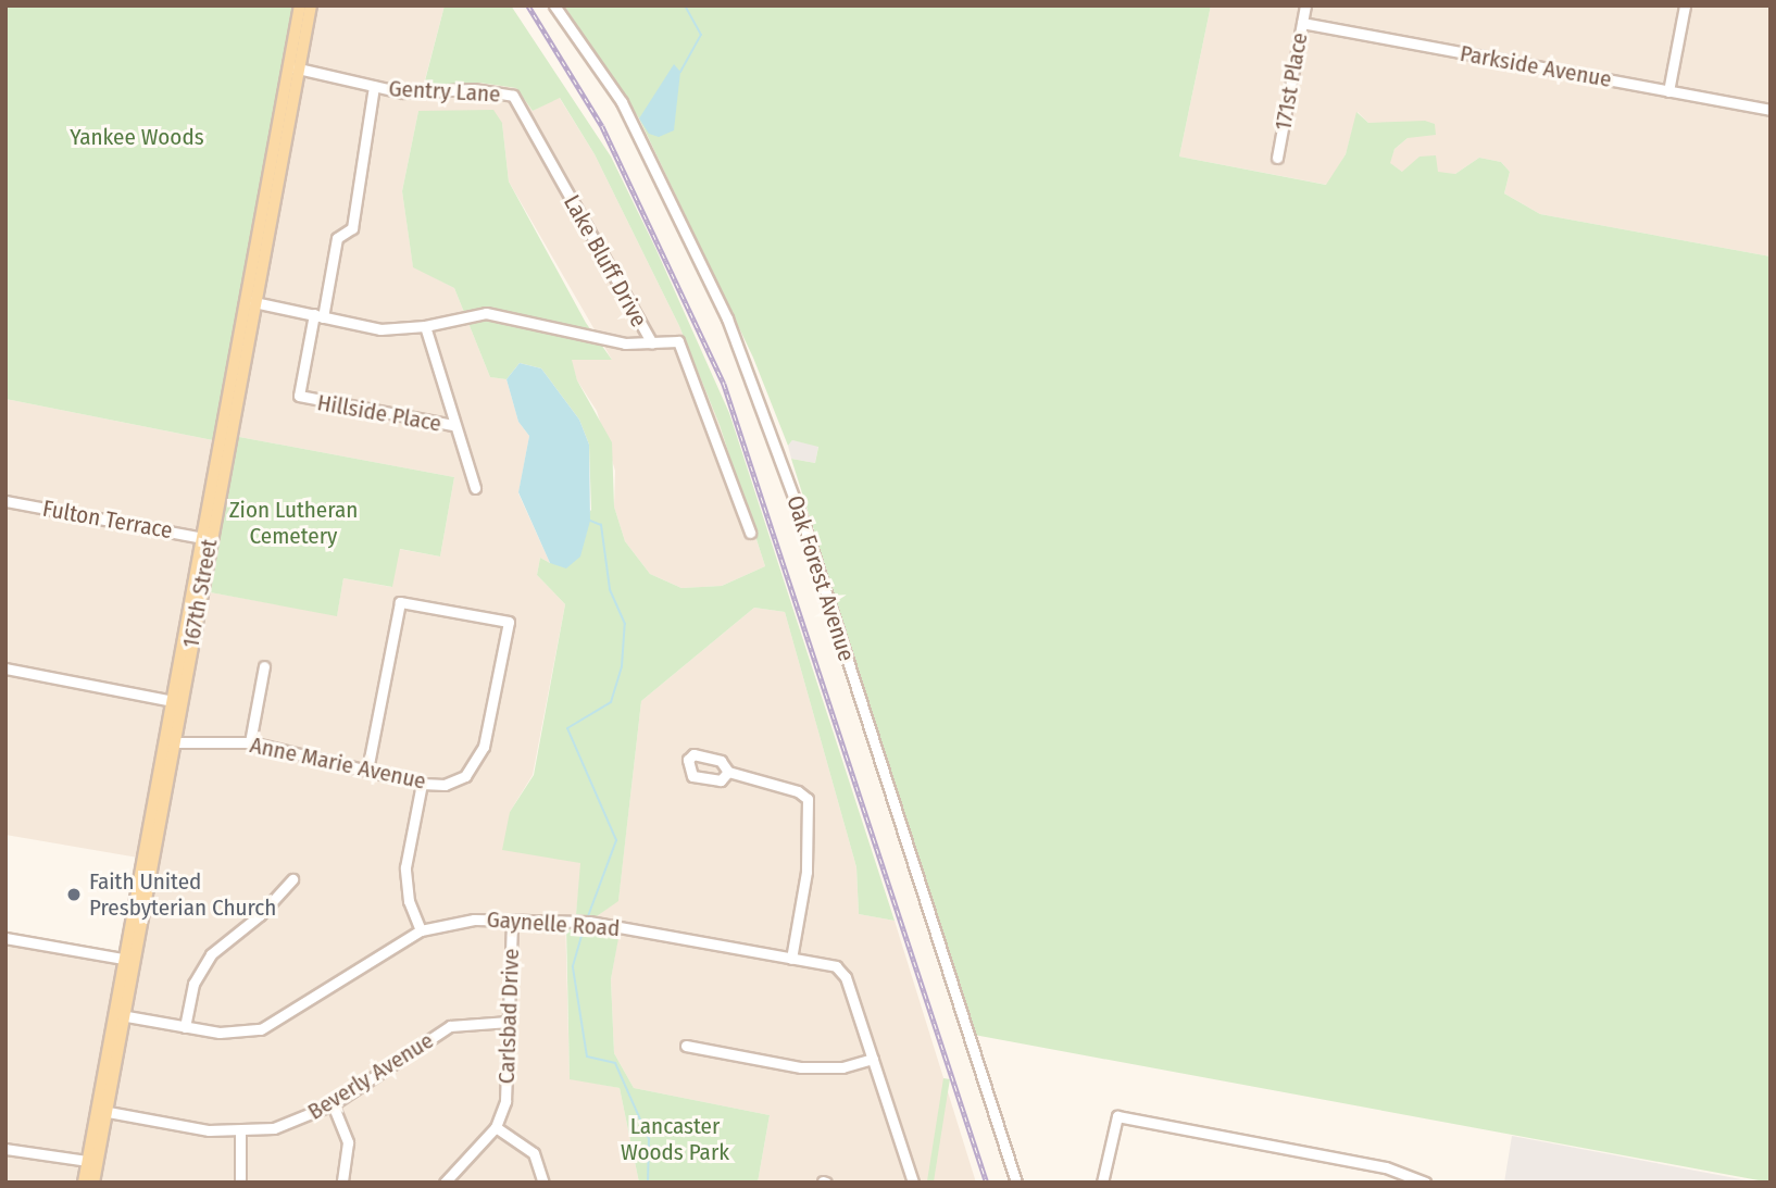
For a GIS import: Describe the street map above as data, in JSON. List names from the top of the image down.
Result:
{
  "streets": {
    "main road": ["167th Street"],
    "street": [
      "Parkside Avenue",
      "171st Place",
      "Gentry Lane",
      "Lake Bluff Drive",
      "Hillside Place",
      "Fulton Terrace",
      "Oak Forest Avenue",
      "Anne Marie Avenue",
      "Gaynelle Road",
      "Carlsbad Drive",
      "Beverly Avenue"
    ]
  },
  "crossings": [
    ["Parkside Avenue", "171st Place"],
    ["Gentry Lane", "Lake Bluff Drive"],
    ["Gentry Lane", "167th Street"],
    ["Fulton Terrace", "167th Street"],
    ["167th Street", "Anne Marie Avenue"],
    ["167th Street", "Gaynelle Road"],
    ["167th Street", "Beverly Avenue"],
    ["Gaynelle Road", "Carlsbad Drive"],
    ["Carlsbad Drive", "Beverly Avenue"]
  ],
  "parks": ["Yankee Woods", "Zion Lutheran Cemetery", "Lancaster Woods Park"],
  "places": ["Faith United Presbyterian Church"]
}
